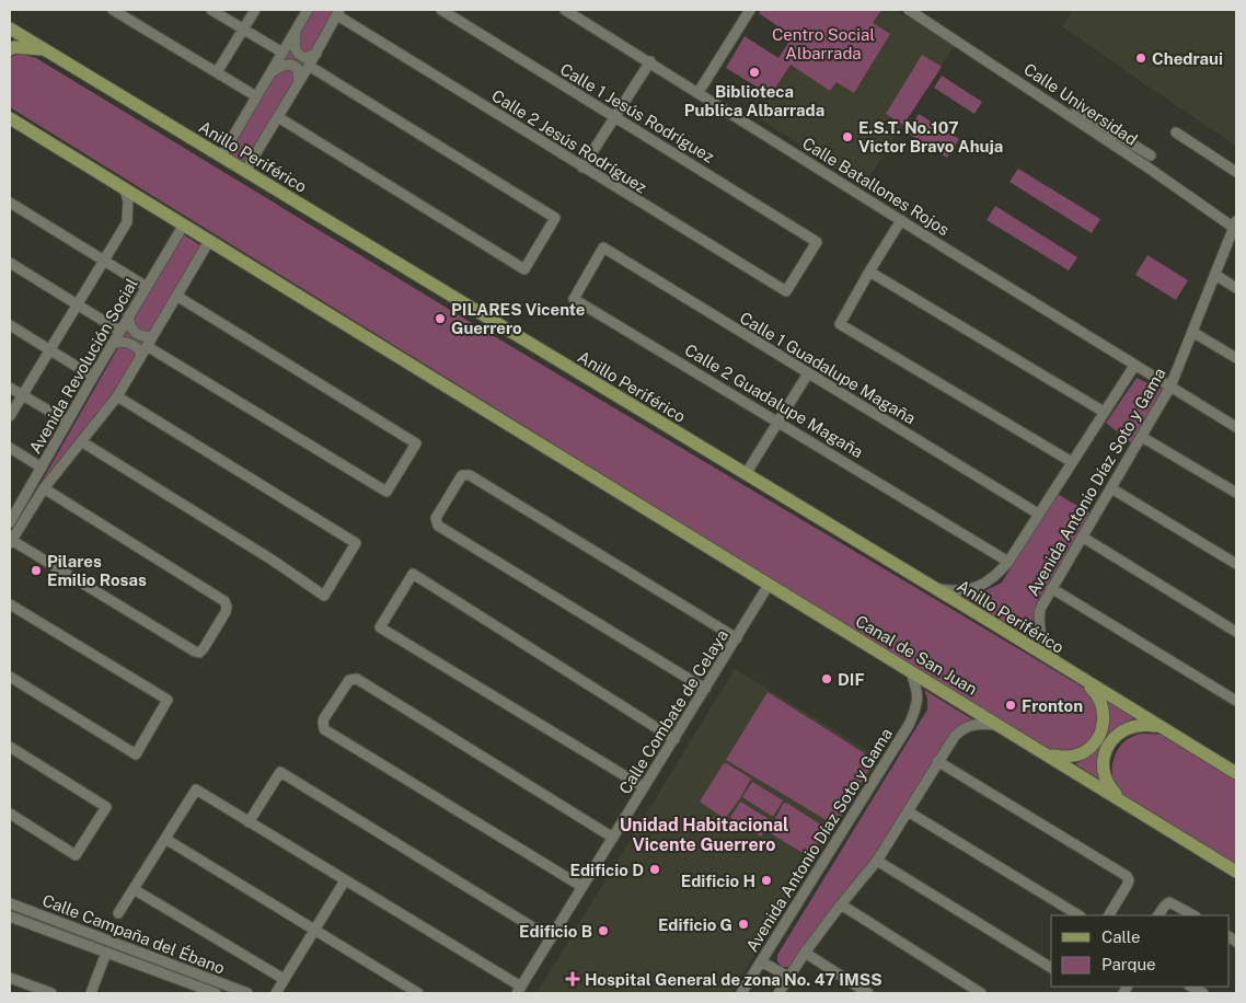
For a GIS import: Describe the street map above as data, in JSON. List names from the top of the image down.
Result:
{
  "streets": {
    "main road": ["Anillo Periférico", "Canal de San Juan"],
    "street": [
      "Calle Universidad",
      "Calle 1 Jesús Rodríguez",
      "Calle 2 Jesús Rodríguez",
      "Calle Batallones Rojos",
      "Avenida Revolución Social",
      "Calle 1 Guadalupe Magaña",
      "Calle 2 Guadalupe Magaña",
      "Avenida Antonio Díaz Soto y Gama",
      "Calle Combate de Celaya",
      "Calle Campaña del Ébano"
    ]
  },
  "crossings": [
    ["Calle Universidad", "Avenida Antonio Díaz Soto y Gama"],
    ["Calle 1 Jesús Rodríguez", "Calle 2 Jesús Rodríguez"],
    ["Anillo Periférico", "Avenida Antonio Díaz Soto y Gama"],
    ["Calle Batallones Rojos", "Avenida Antonio Díaz Soto y Gama"],
    ["Calle 1 Guadalupe Magaña", "Calle 2 Guadalupe Magaña"],
    ["Avenida Antonio Díaz Soto y Gama", "Canal de San Juan"],
    ["Canal de San Juan", "Calle Combate de Celaya"]
  ],
  "districts": ["Unidad Habitacional Vicente Guerrero"],
  "parks": ["Centro Social Albarrada"],
  "places": {
    "other": [
      "Chedraui",
      "Biblioteca Publica Albarrada",
      "E.S.T. No.107 Victor Bravo Ahuja",
      "PILARES Vicente Guerrero",
      "Pilares Emilio Rosas",
      "DIF",
      "Fronton",
      "Edificio D",
      "Edificio H",
      "Edificio G",
      "Edificio B"
    ],
    "health": ["Hospital General de zona No. 47 IMSS"]
  },
  "legend": ["Calle", "Parque"]
}
